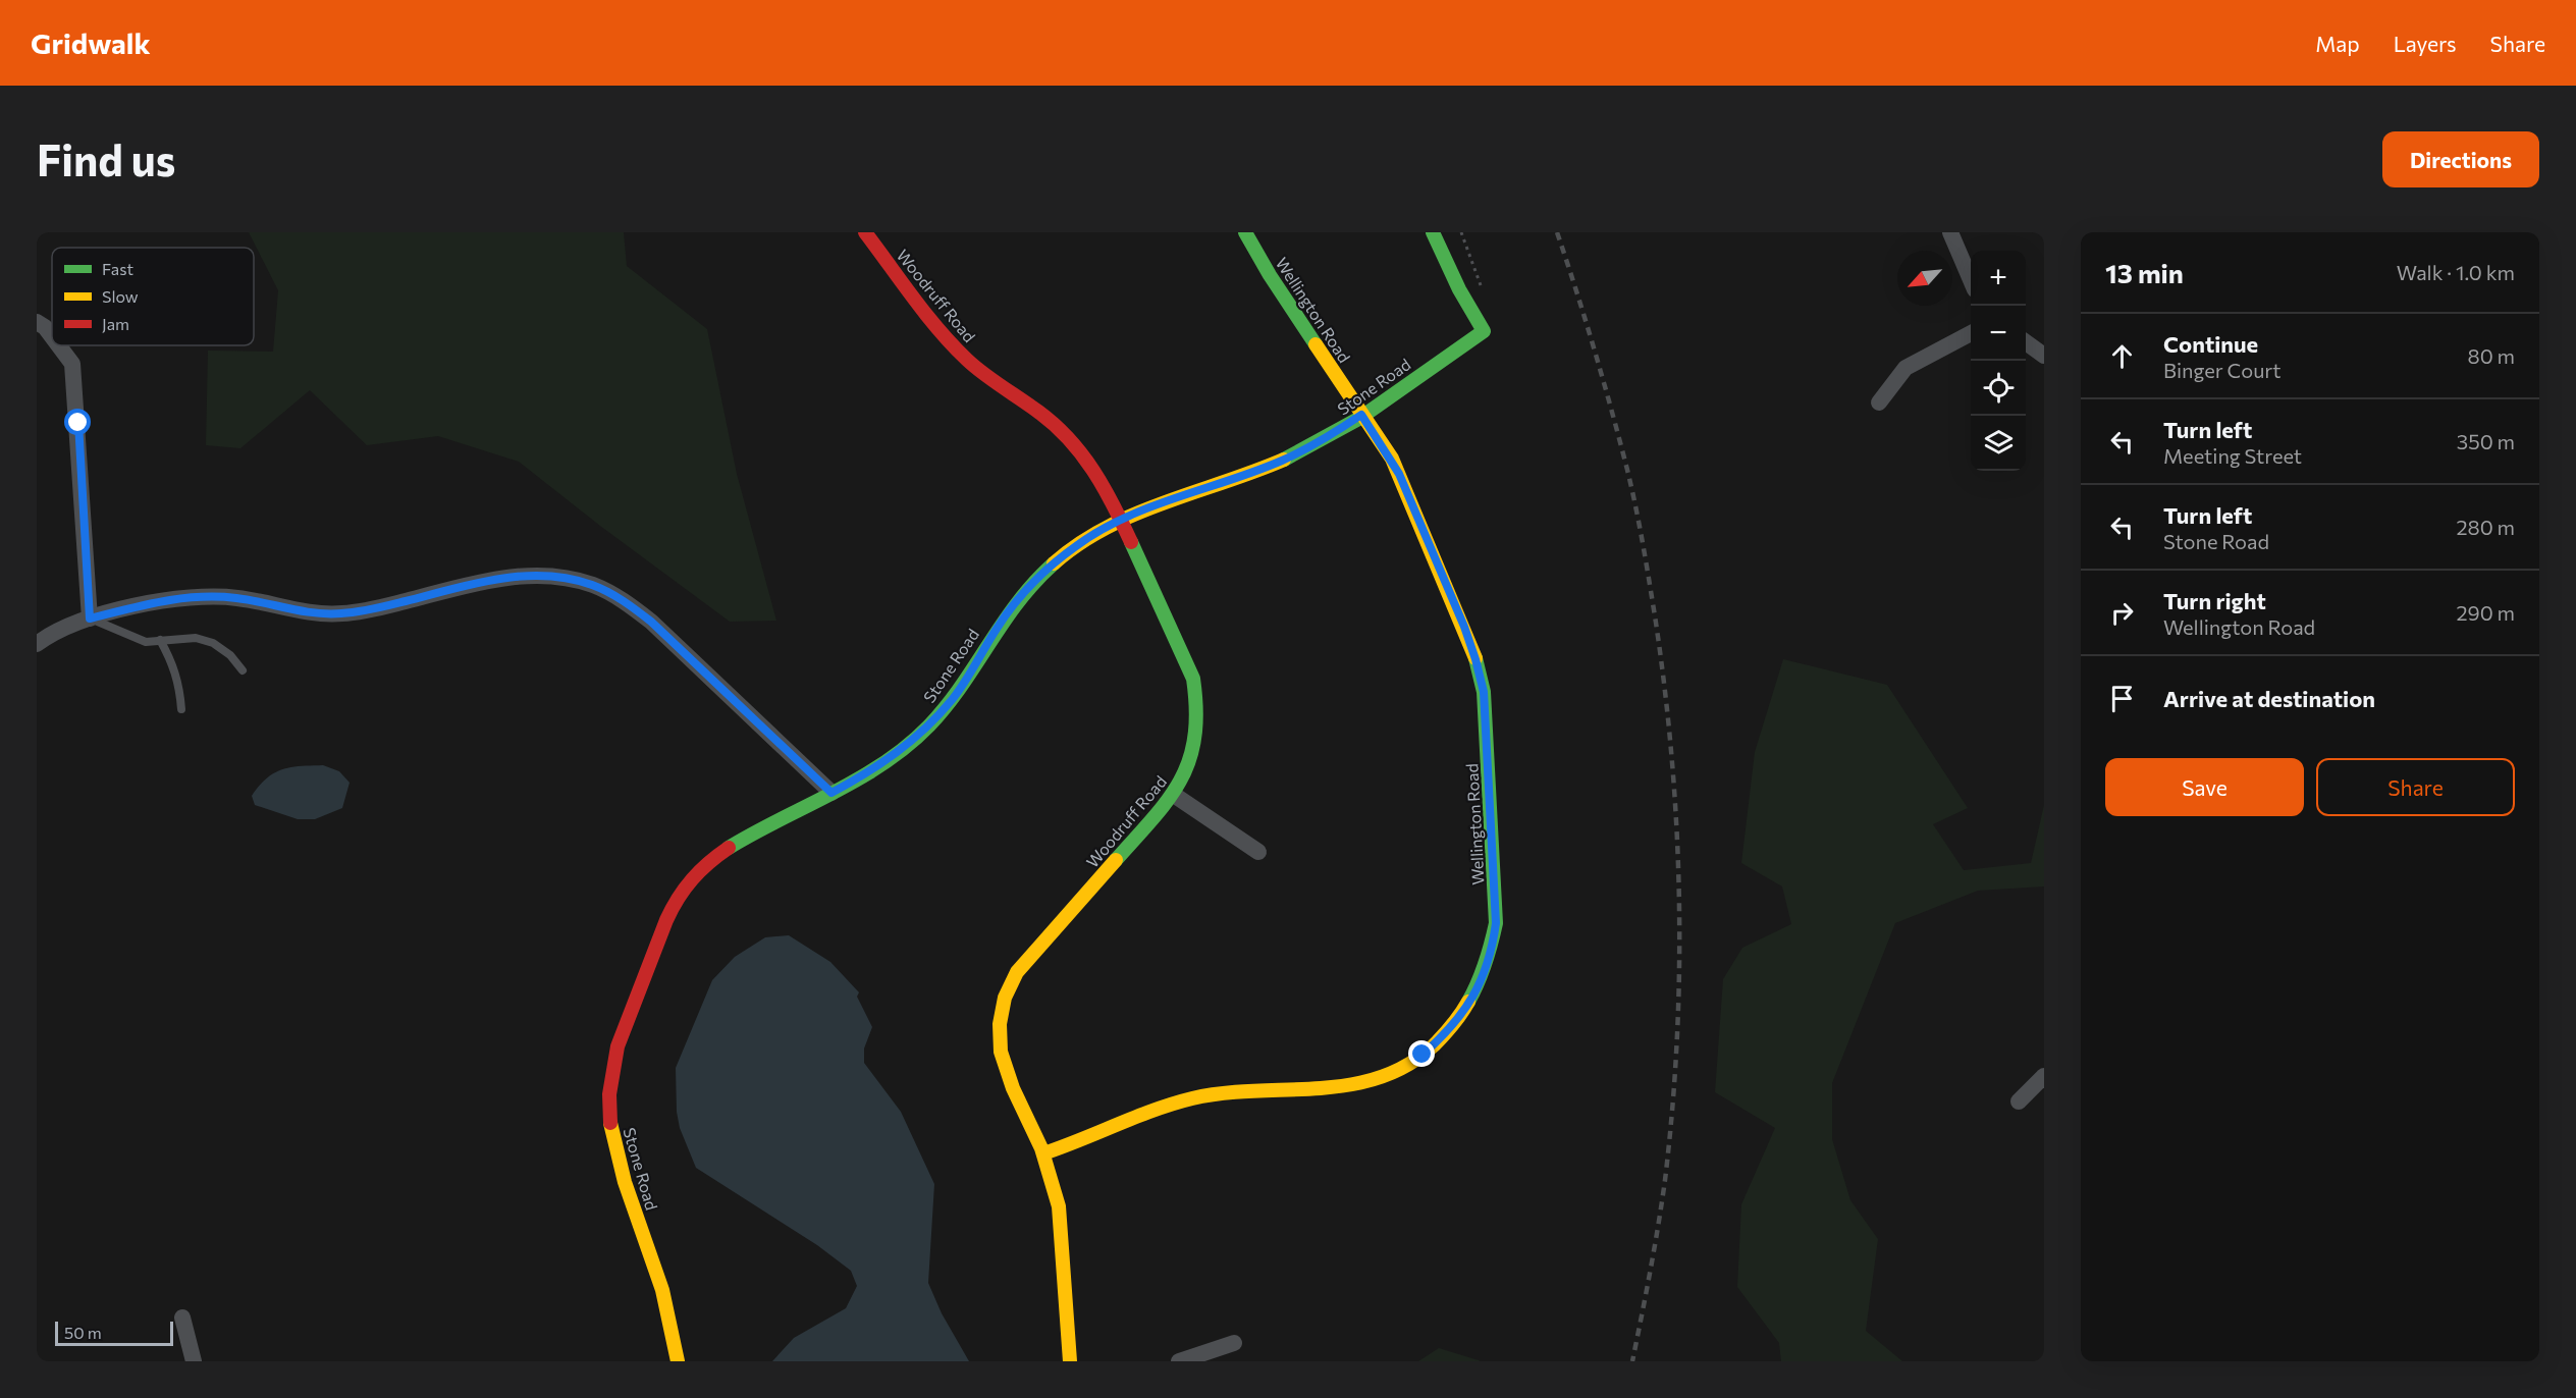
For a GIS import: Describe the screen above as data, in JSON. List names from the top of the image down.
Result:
{
  "streets": {
    "street": ["Woodruff Road", "Wellington Road", "Stone Road"]
  },
  "crossings": [
    ["Woodruff Road", "Wellington Road"],
    ["Woodruff Road", "Stone Road"],
    ["Wellington Road", "Stone Road"]
  ],
  "legend": ["Fast", "Slow", "Jam"],
  "scale_bar": "50 m",
  "north": "bottom left",
  "page": {
    "header": "Gridwalk",
    "nav": ["Map", "Layers", "Share"],
    "buttons": [
      "Directions",
      ["Save", "Share"]
    ],
    "title": "Find us",
    "heading": ["13 min", "Walk · 1.0 km"],
    "map_buttons": ["+", "−"],
    "list": [
      ["Continue", "Binger Court", "80 m"],
      ["Turn left", "Meeting Street", "350 m"],
      ["Turn left", "Stone Road", "280 m"],
      ["Turn right", "Wellington Road", "290 m"],
      "Arrive at destination"
    ],
    "scale": "50 m"
  }
}
